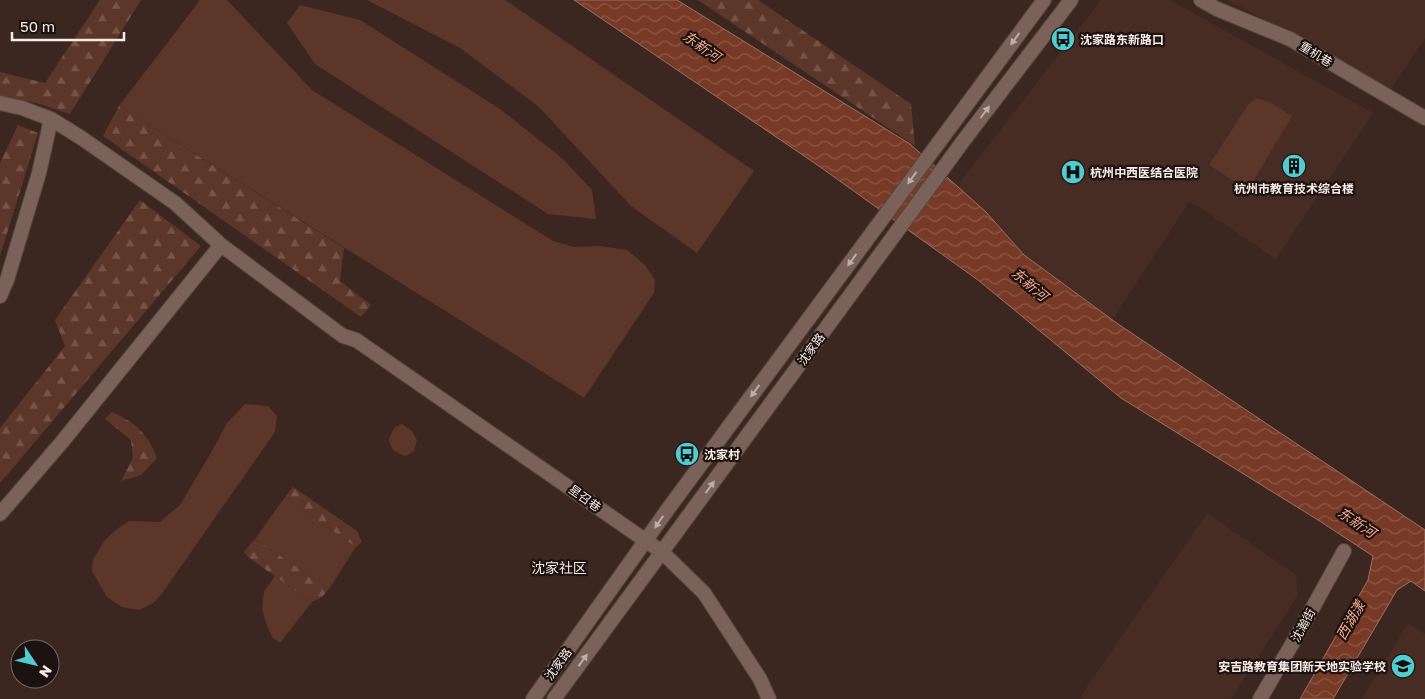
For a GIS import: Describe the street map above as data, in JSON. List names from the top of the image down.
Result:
{
  "streets": {
    "street": [
      "重机巷",
      "沈家路",
      "星召巷",
      "沈瀚街"
    ]
  },
  "crossings": [
    ["沈家路", "星召巷"]
  ],
  "districts": ["沈家社区"],
  "water": ["东新河", "西湖漾"],
  "places": {
    "bus stop": ["沈家路东新路口", "沈家村"],
    "building": ["杭州市教育技术综合楼"],
    "hospital": ["杭州中西医结合医院"],
    "school or university": ["安吉路教育集团新天地实验学校"]
  },
  "scale_bar": "50 m",
  "north": "bottom right"
}
